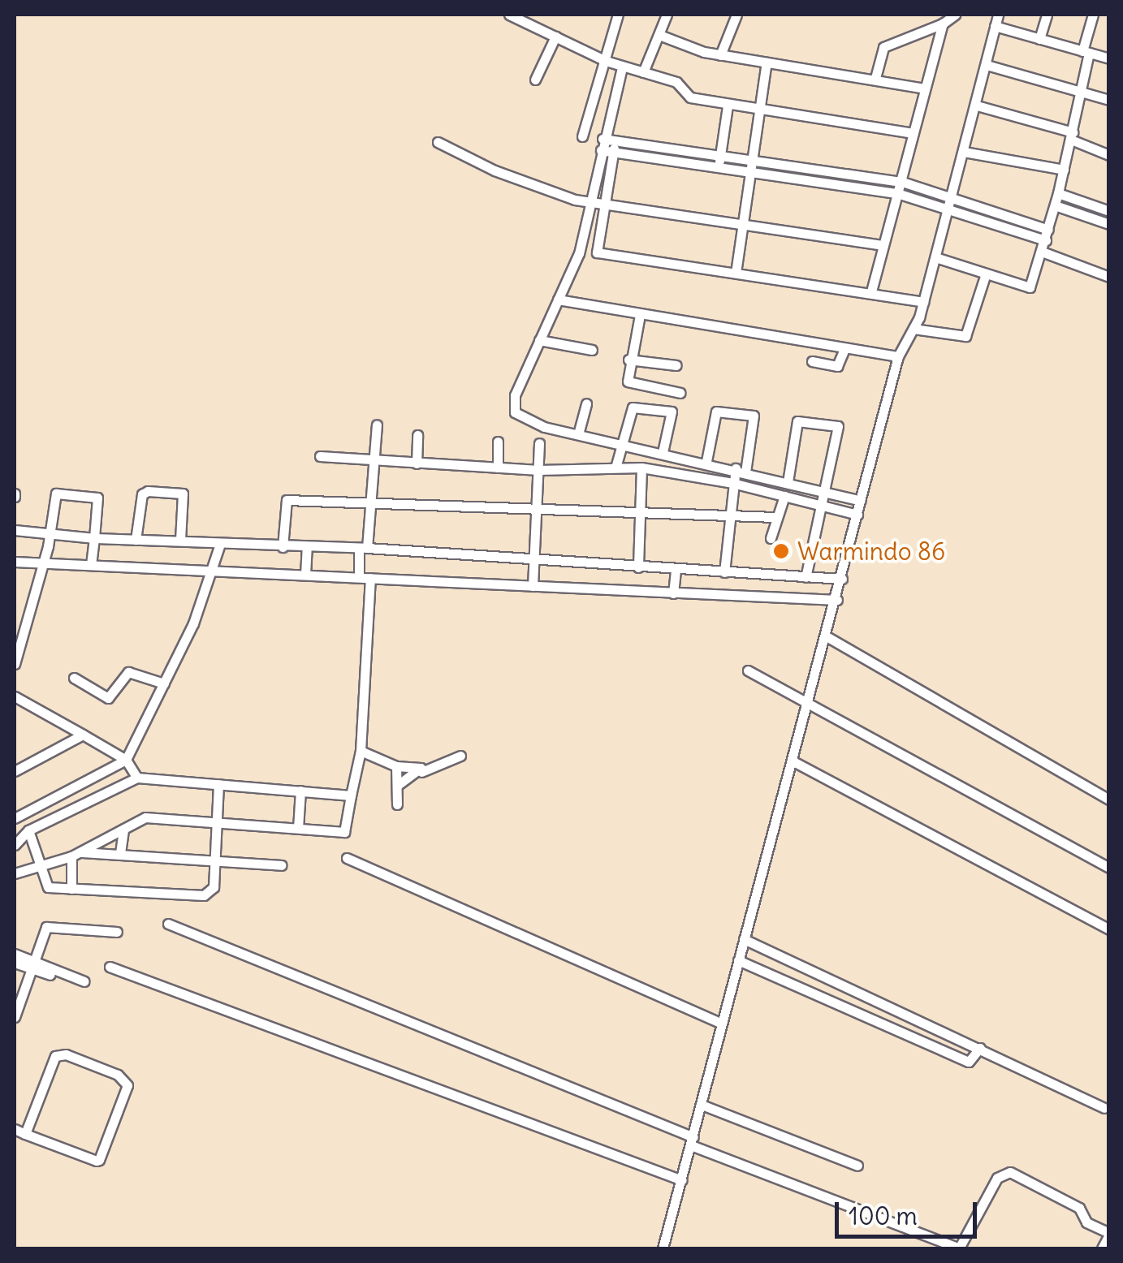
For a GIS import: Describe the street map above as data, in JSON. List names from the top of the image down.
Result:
{
  "places": ["Warmindo 86"],
  "scale_bar": "100 m"
}
